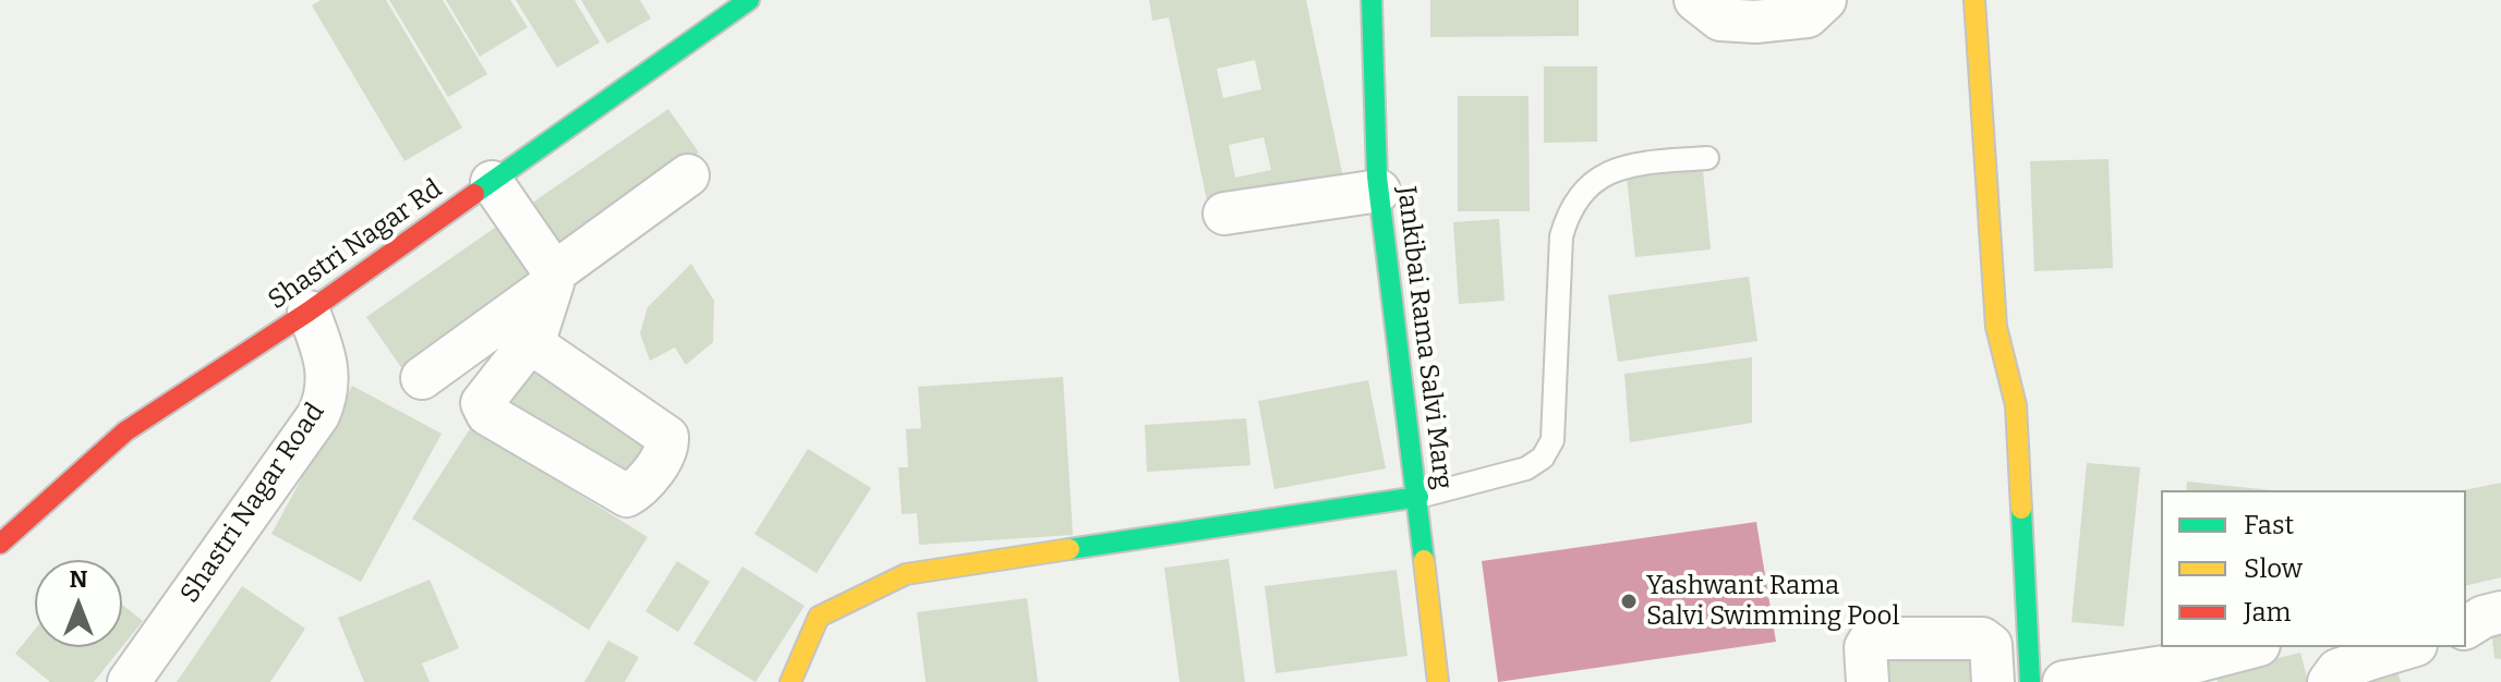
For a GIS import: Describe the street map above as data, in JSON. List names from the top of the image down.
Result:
{
  "streets": {
    "street": ["Shastri Nagar Rd", "Jankibai Rama Salvi Marg", "Shastri Nagar Road"]
  },
  "crossings": [
    ["Shastri Nagar Rd", "Shastri Nagar Road"]
  ],
  "places": ["Yashwant Rama Salvi Swimming Pool"],
  "legend": ["Fast", "Slow", "Jam"],
  "north": "top"
}
